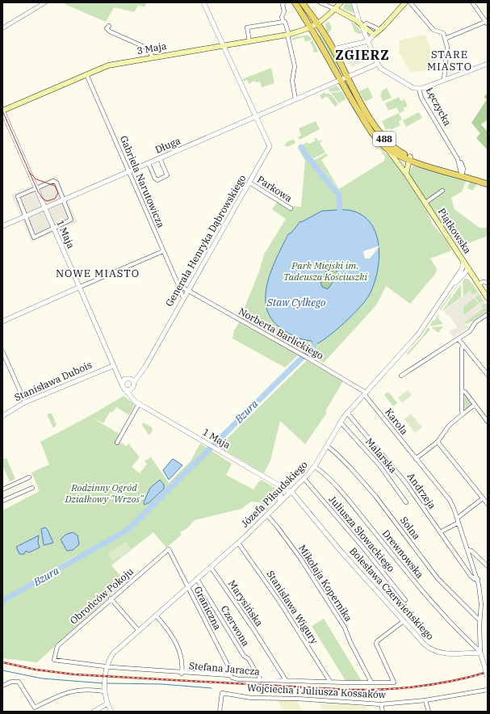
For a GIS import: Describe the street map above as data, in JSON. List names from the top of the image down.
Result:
{
  "streets": {
    "main road": ["3 Maja", "488", "Piątkowska"],
    "street": [
      "Łęczycka",
      "Długa",
      "Gabriela Narutowicza",
      "Parkowa",
      "1 Maja",
      "Generała Henryka Dąbrowskiego",
      "Norberta Barlickiego",
      "Stanisława Dubois",
      "Karola",
      "Malarska",
      "Andrzeja",
      "Józefa Piłsudskiego",
      "Solna",
      "Juliusza Słowackiego",
      "Drewnowska",
      "Mikołaja Kopernika",
      "Bolesława Czerwieńskiego",
      "Obrońców Pokoju",
      "Marysińska",
      "Stanisława Wigury",
      "Graniczna",
      "Czerwona",
      "Stefana Jaracza",
      "Wojciecha i Juliusza Kossaków"
    ]
  },
  "crossings": [
    ["3 Maja", "488"],
    ["3 Maja", "Gabriela Narutowicza"],
    ["3 Maja", "1 Maja"],
    ["Łęczycka", "488"],
    ["Łęczycka", "Długa"],
    ["488", "Długa"],
    ["488", "Piątkowska"],
    ["Długa", "Gabriela Narutowicza"],
    ["Długa", "1 Maja"],
    ["Długa", "Generała Henryka Dąbrowskiego"],
    ["Gabriela Narutowicza", "Generała Henryka Dąbrowskiego"],
    ["Parkowa", "Generała Henryka Dąbrowskiego"],
    ["1 Maja", "Generała Henryka Dąbrowskiego"],
    ["1 Maja", "Stanisława Dubois"],
    ["1 Maja", "Józefa Piłsudskiego"],
    ["1 Maja", "Bolesława Czerwieńskiego"],
    ["Generała Henryka Dąbrowskiego", "Norberta Barlickiego"],
    ["Norberta Barlickiego", "Karola"],
    ["Norberta Barlickiego", "Józefa Piłsudskiego"],
    ["Karola", "Andrzeja"],
    ["Karola", "Józefa Piłsudskiego"],
    ["Karola", "Solna"],
    ["Karola", "Drewnowska"],
    ["Karola", "Bolesława Czerwieńskiego"],
    ["Malarska", "Józefa Piłsudskiego"],
    ["Andrzeja", "Józefa Piłsudskiego"],
    ["Józefa Piłsudskiego", "Solna"],
    ["Józefa Piłsudskiego", "Juliusza Słowackiego"],
    ["Józefa Piłsudskiego", "Drewnowska"],
    ["Józefa Piłsudskiego", "Mikołaja Kopernika"],
    ["Józefa Piłsudskiego", "Bolesława Czerwieńskiego"],
    ["Józefa Piłsudskiego", "Marysińska"],
    ["Józefa Piłsudskiego", "Stanisława Wigury"],
    ["Józefa Piłsudskiego", "Graniczna"],
    ["Józefa Piłsudskiego", "Czerwona"],
    ["Józefa Piłsudskiego", "Stefana Jaracza"],
    ["Drewnowska", "Bolesława Czerwieńskiego"],
    ["Mikołaja Kopernika", "Stefana Jaracza"],
    ["Bolesława Czerwieńskiego", "Stefana Jaracza"],
    ["Obrońców Pokoju", "Graniczna"],
    ["Obrońców Pokoju", "Stefana Jaracza"],
    ["Marysińska", "Stefana Jaracza"],
    ["Stanisława Wigury", "Stefana Jaracza"],
    ["Graniczna", "Stefana Jaracza"],
    ["Czerwona", "Stefana Jaracza"]
  ],
  "districts": ["STARE MIASTO", "ZGIERZ", "NOWE MIASTO"],
  "water": ["Staw Cylkego", "Bzura"],
  "parks": ["Park Miejski im. Tadeusza Kościuszki", "Rodzinny Ogród Działkowy \"Wrzos\""]
}
